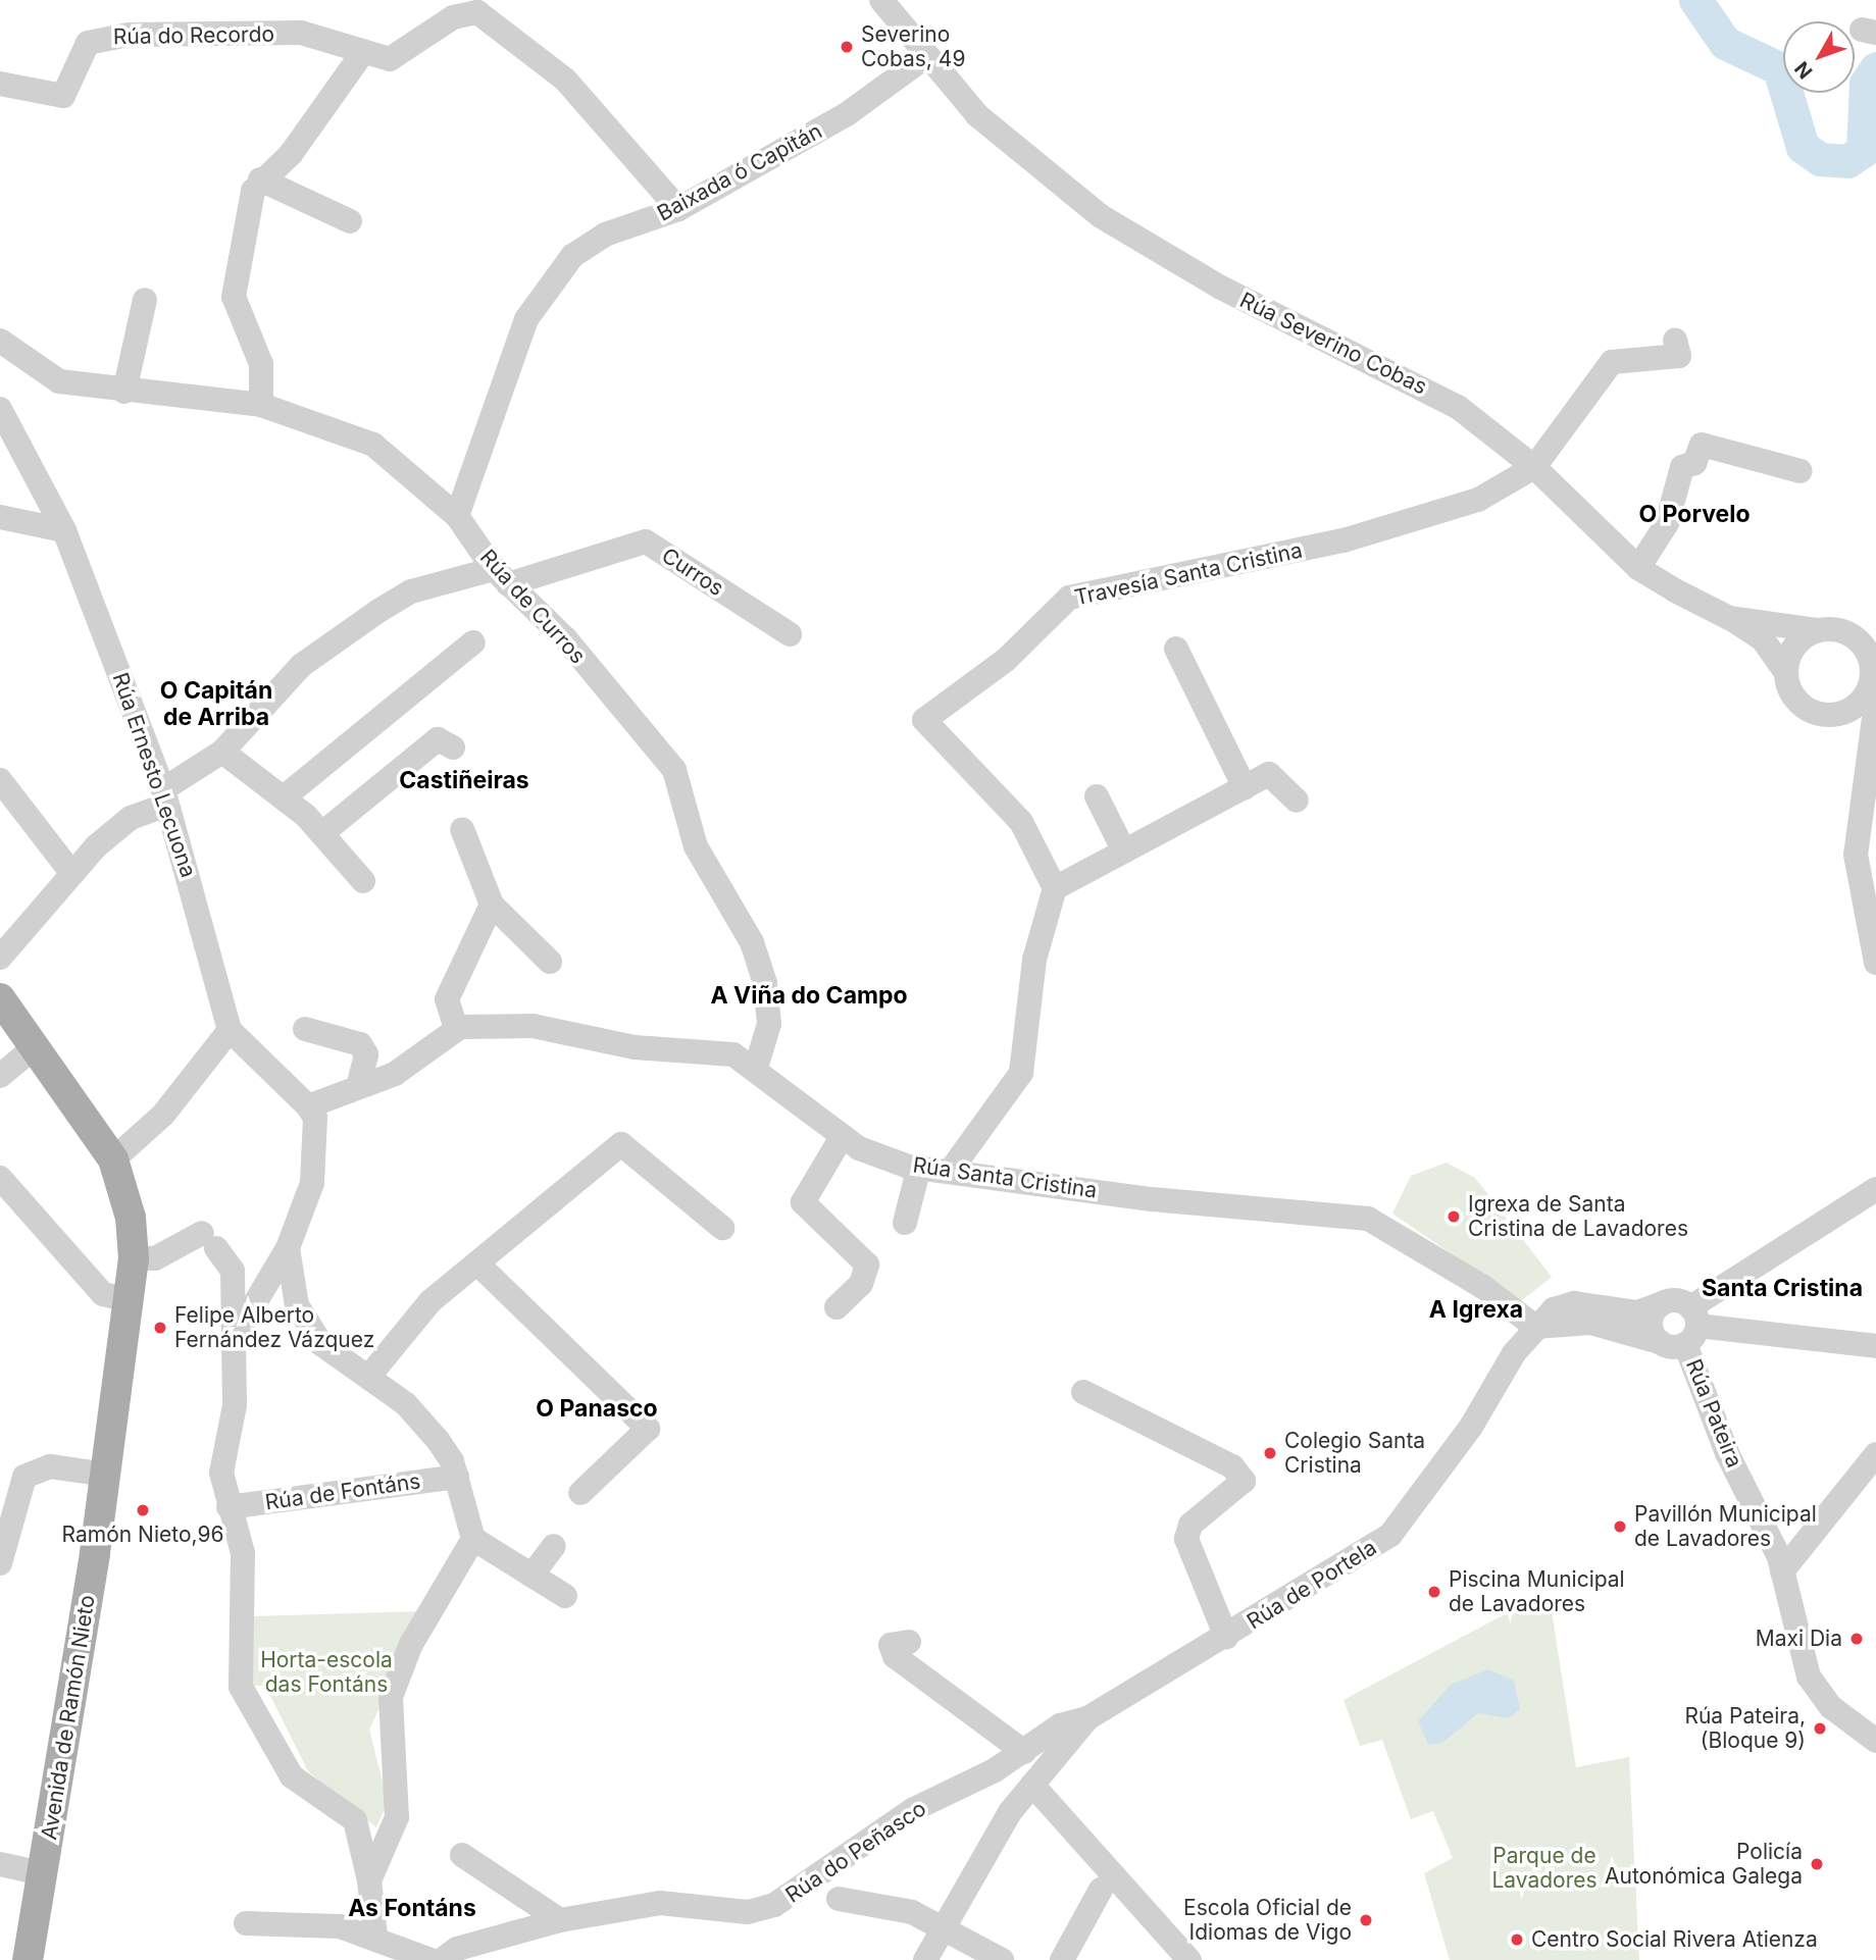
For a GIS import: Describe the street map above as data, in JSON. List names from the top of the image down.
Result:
{
  "streets": {
    "main road": ["Avenida de Ramón Nieto"],
    "street": [
      "Rúa do Recordo",
      "Baixada ó Capitán",
      "Rúa Severino Cobas",
      "Curros",
      "Travesía Santa Cristina",
      "Rúa de Curros",
      "Rúa Ernesto Lecuona",
      "Rúa Santa Cristina",
      "Rúa Pateira",
      "Rúa de Fontáns",
      "Rúa de Portela",
      "Rúa do Peñasco"
    ]
  },
  "crossings": [
    ["Rúa do Recordo", "Baixada ó Capitán"],
    ["Baixada ó Capitán", "Rúa Severino Cobas"],
    ["Baixada ó Capitán", "Rúa de Curros"],
    ["Rúa Severino Cobas", "Travesía Santa Cristina"],
    ["Curros", "Rúa de Curros"],
    ["Rúa de Curros", "Rúa Santa Cristina"],
    ["Rúa Santa Cristina", "Rúa de Portela"],
    ["Rúa de Portela", "Rúa do Peñasco"]
  ],
  "districts": [
    "O Porvelo",
    "O Capitán de Arriba",
    "Castiñeiras",
    "A Viña do Campo",
    "Santa Cristina",
    "A Igrexa",
    "O Panasco",
    "As Fontáns"
  ],
  "parks": ["Horta-escola das Fontáns", "Parque de Lavadores"],
  "places": [
    "Severino Cobas, 49",
    "Igrexa de Santa Cristina de Lavadores",
    "Felipe Alberto Fernández Vázquez",
    "Colegio Santa Cristina",
    "Ramón Nieto,96",
    "Pavillón Municipal de Lavadores",
    "Piscina Municipal de Lavadores",
    "Maxi Dia",
    "Rúa Pateira, (Bloque 9)",
    "Policía Autonómica Galega",
    "Escola Oficial de Idiomas de Vigo",
    "Centro Social Rivera Atienza"
  ],
  "north": "bottom left"
}
